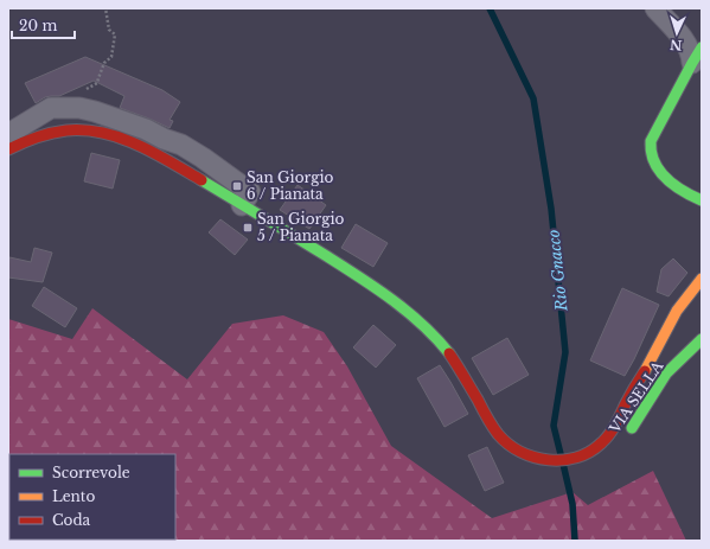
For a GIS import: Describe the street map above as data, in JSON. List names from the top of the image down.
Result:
{
  "streets": {
    "street": ["VIA SELLA"]
  },
  "water": ["Rio Gnacco"],
  "places": {
    "transit": ["San Giorgio 6 / Pianata", "San Giorgio 5 / Pianata"]
  },
  "legend": ["Scorrevole", "Lento", "Coda"],
  "scale_bar": "20 m",
  "north": "bottom"
}
